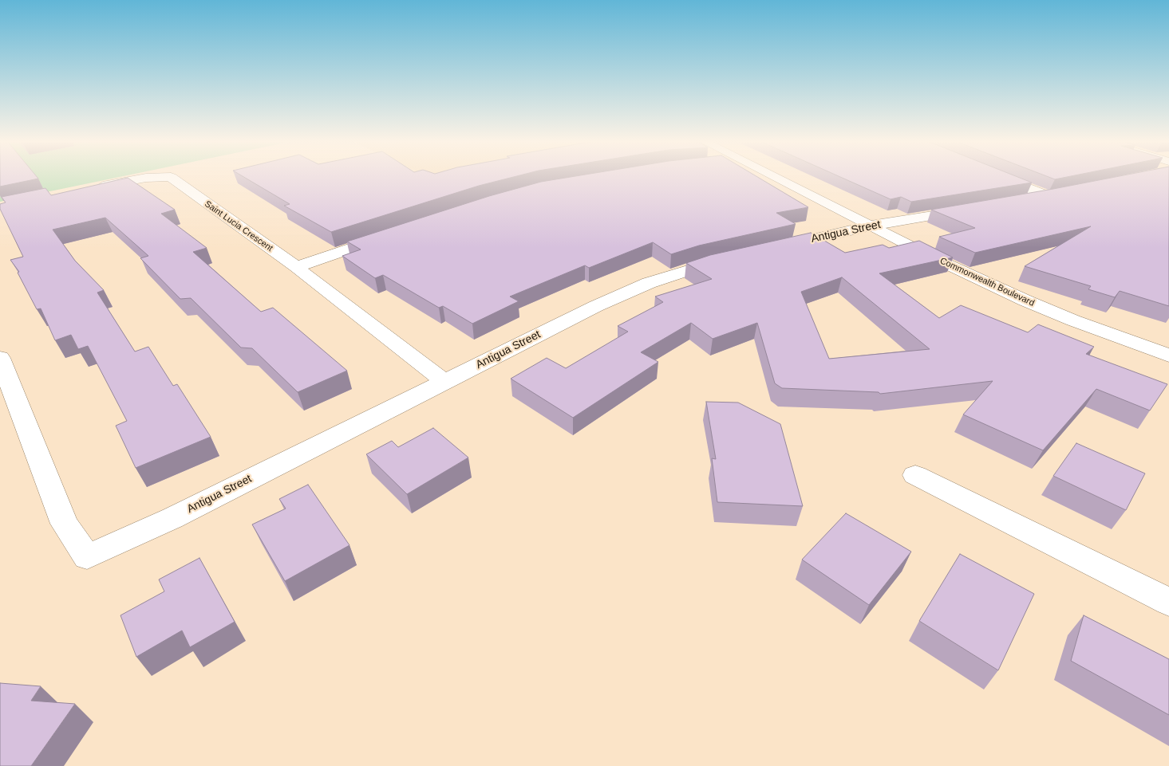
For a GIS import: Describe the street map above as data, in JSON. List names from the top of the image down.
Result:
{
  "streets": {
    "street": ["Saint Lucia Crescent", "Antigua Street", "Commonwealth Boulevard"]
  },
  "crossings": [
    ["Saint Lucia Crescent", "Antigua Street"],
    ["Antigua Street", "Commonwealth Boulevard"]
  ]
}
